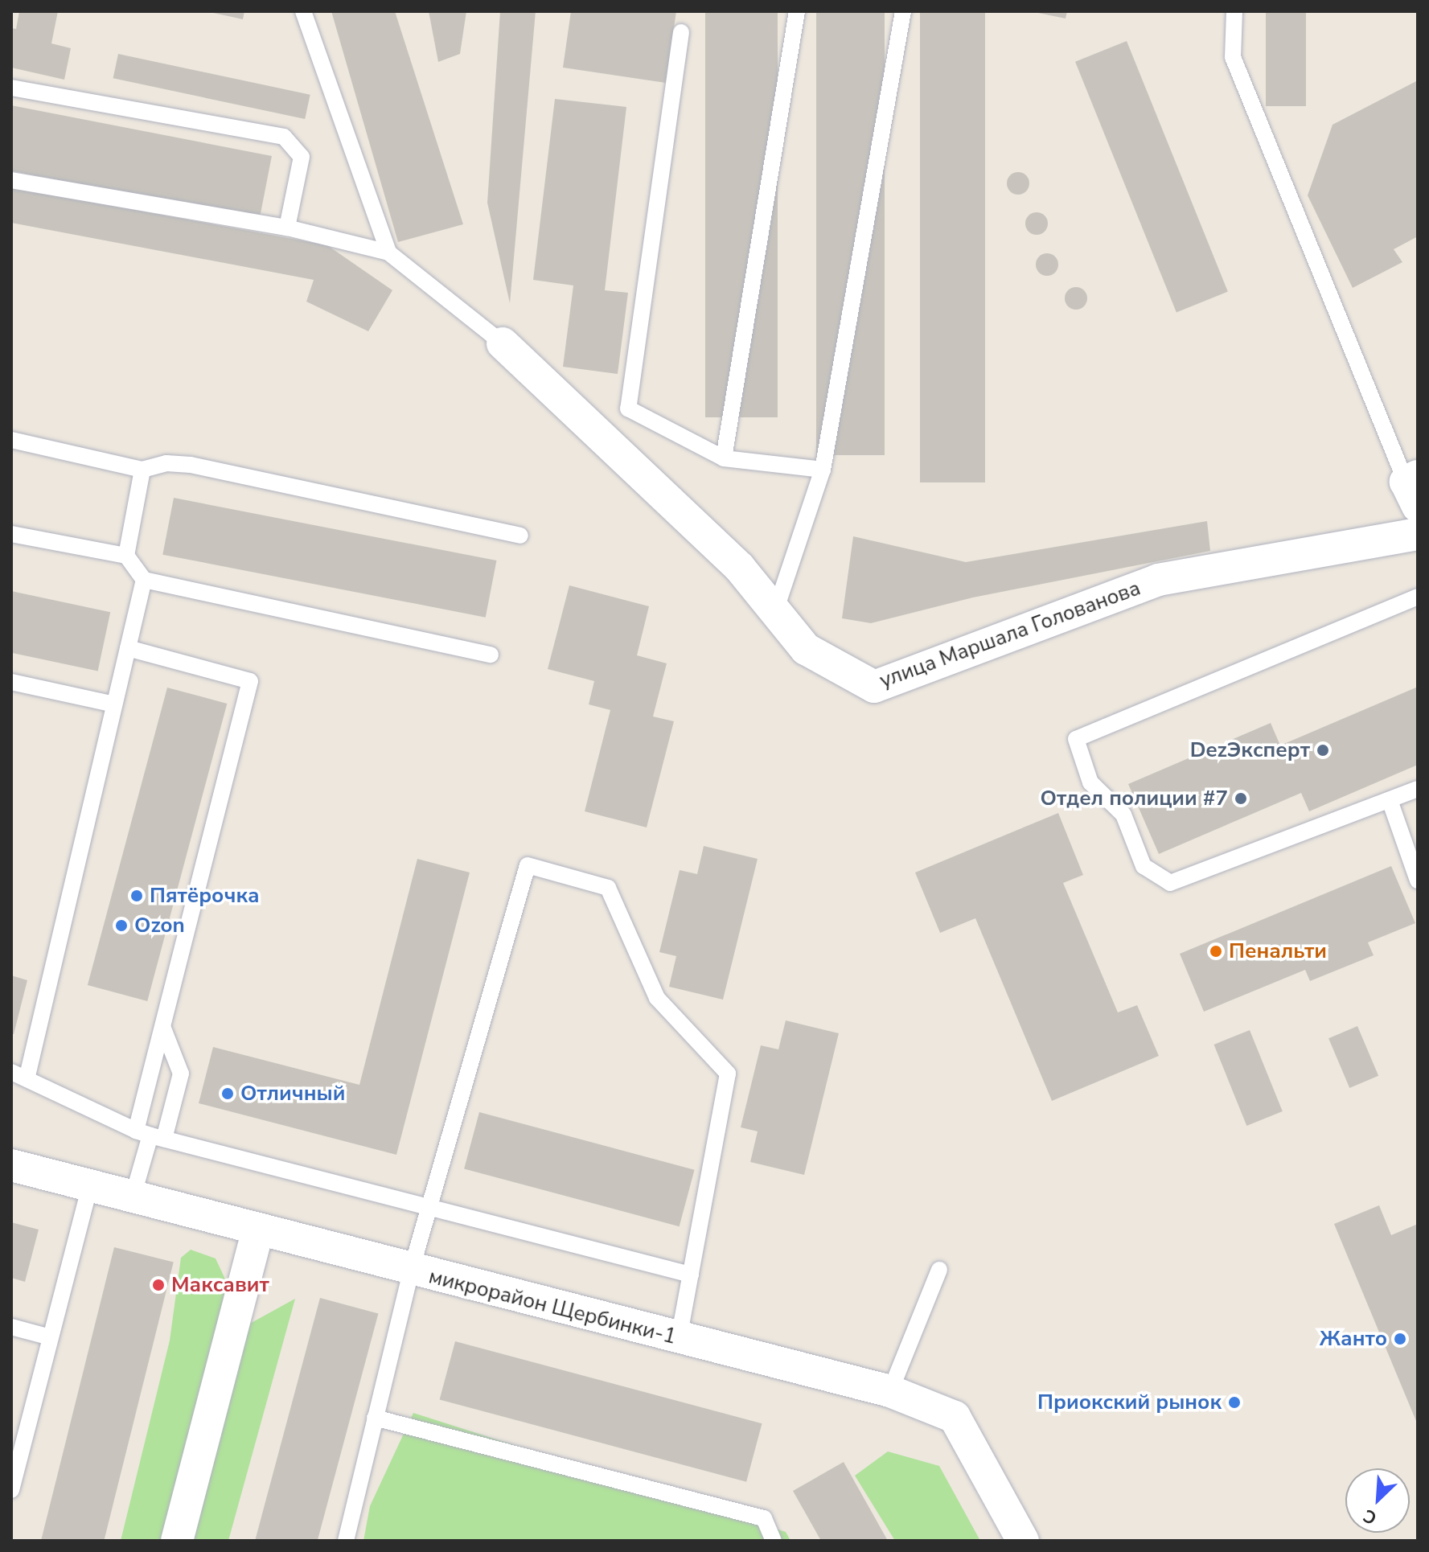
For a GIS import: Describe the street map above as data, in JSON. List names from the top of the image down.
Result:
{
  "streets": {
    "street": ["улица Маршала Голованова", "микрорайон Щербинки-1"]
  },
  "places": [
    "DezЭксперт",
    "Отдел полиции #7",
    "Пятёрочка",
    "Ozon",
    "Пенальти",
    "Отличный",
    "Максавит",
    "Жанто",
    "Приокский рынок"
  ],
  "north": "bottom left"
}
